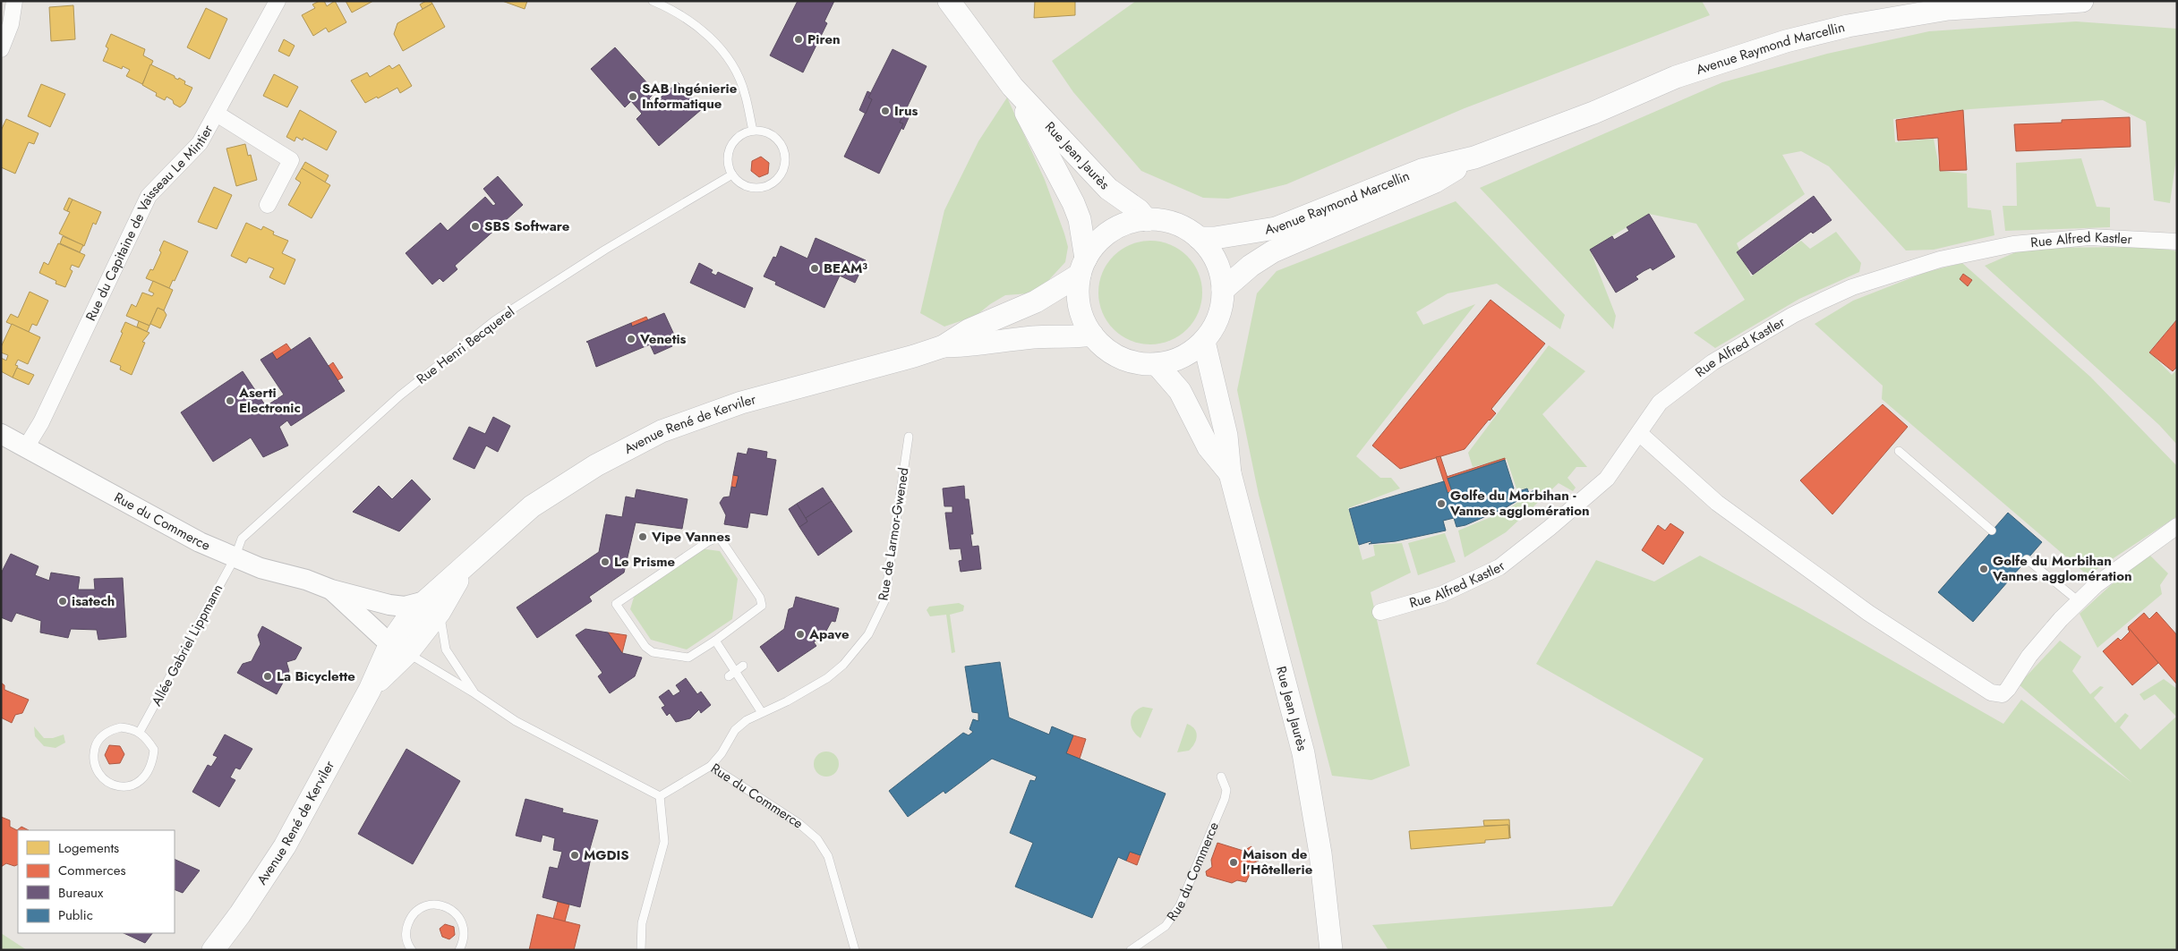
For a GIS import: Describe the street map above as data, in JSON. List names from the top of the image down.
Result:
{
  "streets": {
    "main road": ["Avenue Raymond Marcellin", "Rue Jean Jaurès", "Avenue René de Kerviler"],
    "street": ["Rue du Capitaine de Vaisseau Le Mintier", "Rue Alfred Kastler", "Rue du Commerce"],
    "lane": ["Rue Henri Becquerel", "Rue de Larmor-Gwened", "Allée Gabriel Lippmann"]
  },
  "crossings": [
    ["Avenue Raymond Marcellin", "Rue Jean Jaurès"],
    ["Avenue Raymond Marcellin", "Avenue René de Kerviler"],
    ["Rue Jean Jaurès", "Avenue René de Kerviler"],
    ["Rue du Capitaine de Vaisseau Le Mintier", "Rue du Commerce"],
    ["Rue Henri Becquerel", "Rue du Commerce"],
    ["Rue Henri Becquerel", "Allée Gabriel Lippmann"],
    ["Avenue René de Kerviler", "Rue du Commerce"],
    ["Rue du Commerce", "Rue de Larmor-Gwened"],
    ["Rue du Commerce", "Allée Gabriel Lippmann"]
  ],
  "places": [
    "Piren",
    "SAB Ingénierie Informatique",
    "Irus",
    "SBS Software",
    "BEAM³",
    "Venetis",
    "Aserti Electronic",
    "Golfe du Morbihan - Vannes agglomération",
    "Vipe Vannes",
    "Le Prisme",
    "Golfe du Morbihan Vannes agglomération",
    "isatech",
    "Apave",
    "La Bicyclette",
    "MGDIS",
    "Maison de l'Hôtellerie"
  ],
  "legend": [
    "Logements",
    "Commerces",
    "Bureaux",
    "Public"
  ]
}
